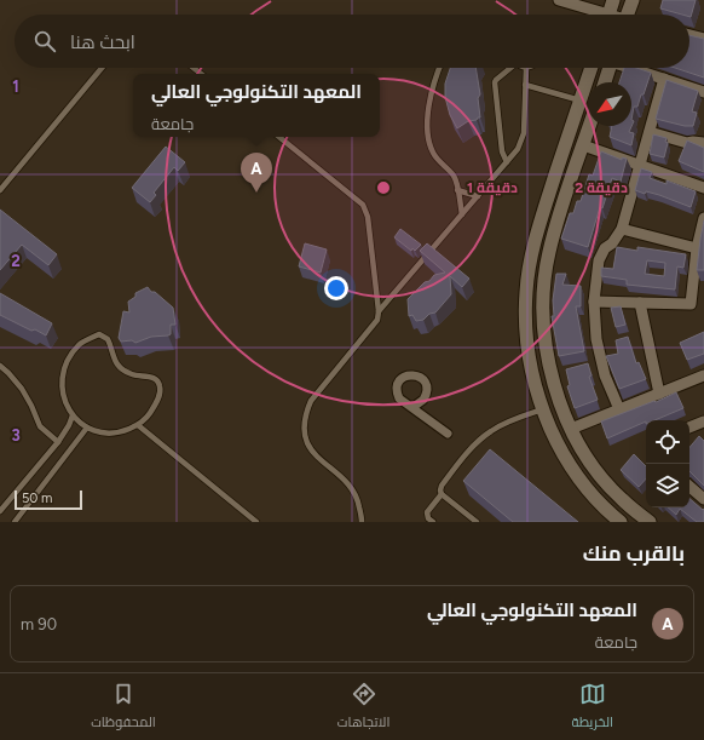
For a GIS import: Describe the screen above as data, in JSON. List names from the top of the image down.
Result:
{
  "scale_bar": "50 m",
  "north": "bottom left",
  "page": {
    "search": "ابحث هنا",
    "popup": ["المعهد التكنولوجي العالي", "جامعة"],
    "pins": "A",
    "scale": "50 m",
    "heading": "بالقرب منك",
    "list": [
      {
        "mark": "A",
        "name": "المعهد التكنولوجي العالي",
        "note": "جامعة",
        "value": "90 m"
      }
    ],
    "nav": ["الخريطة", "الاتجاهات", "المحفوظات"]
  },
  "grid": {
    "rows": ["1", "2", "3"]
  },
  "rings": ["1 دقيقة", "2 دقيقة"]
}
